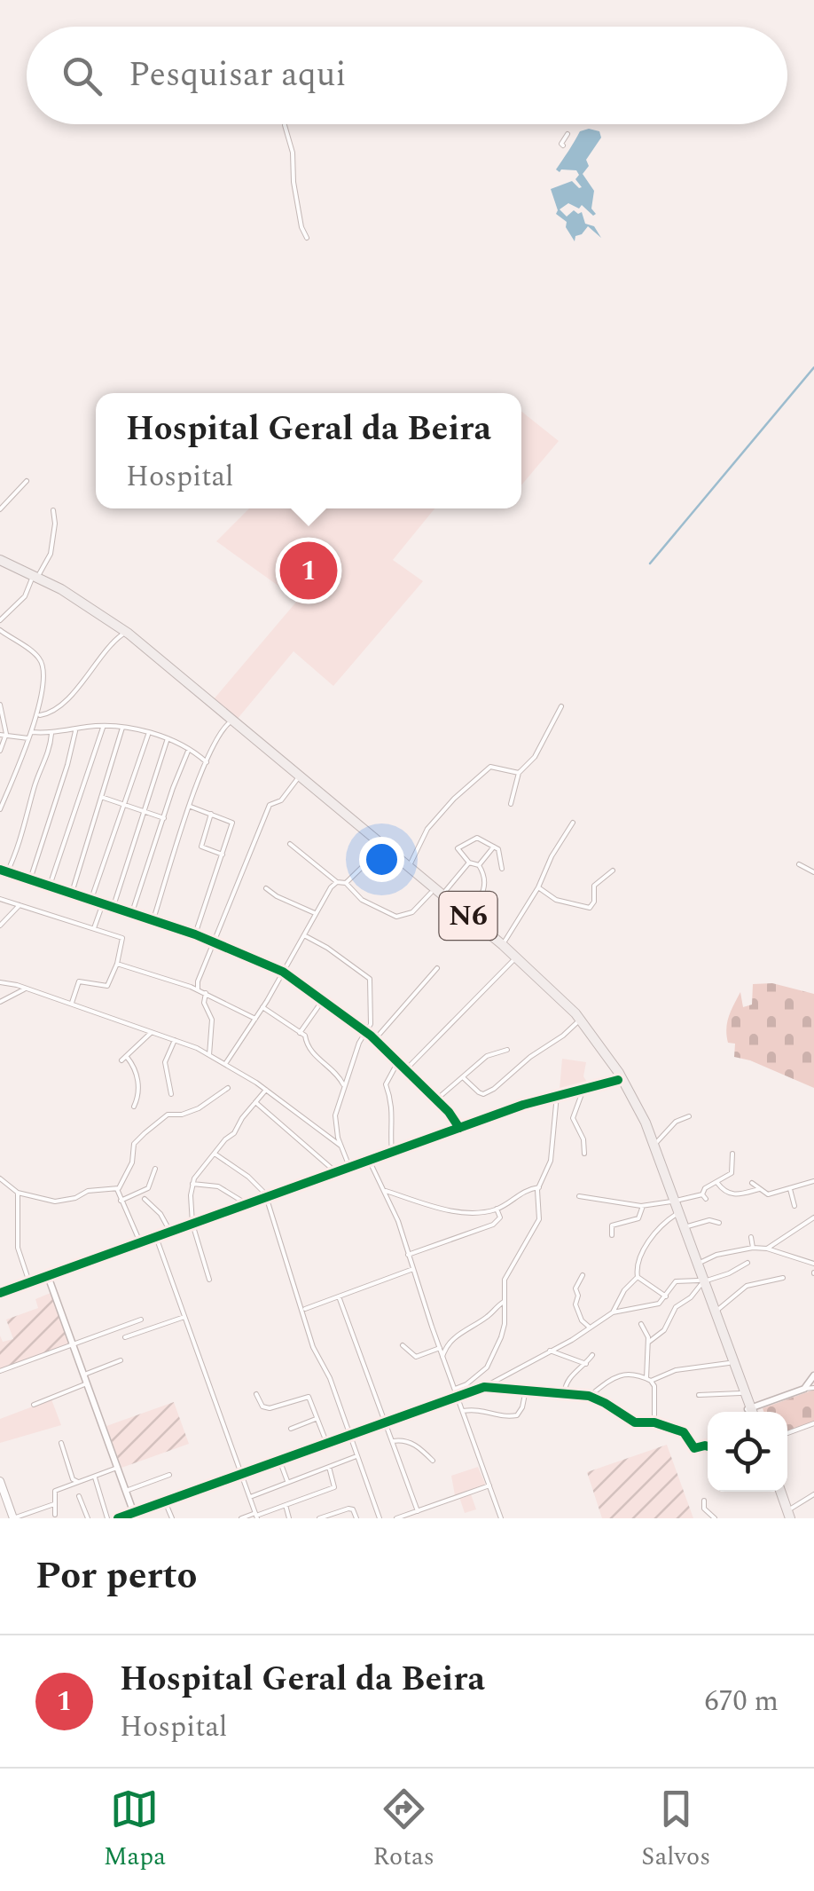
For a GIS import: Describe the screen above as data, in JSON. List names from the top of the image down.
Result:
{
  "streets": {
    "highway": ["N6"]
  },
  "page": {
    "search": "Pesquisar aqui",
    "popup": ["Hospital Geral da Beira", "Hospital"],
    "pins": "1",
    "heading": "Por perto",
    "list": [
      {
        "mark": "1",
        "name": "Hospital Geral da Beira",
        "note": "Hospital",
        "value": "670 m"
      }
    ],
    "nav": ["Mapa", "Rotas", "Salvos"]
  }
}
